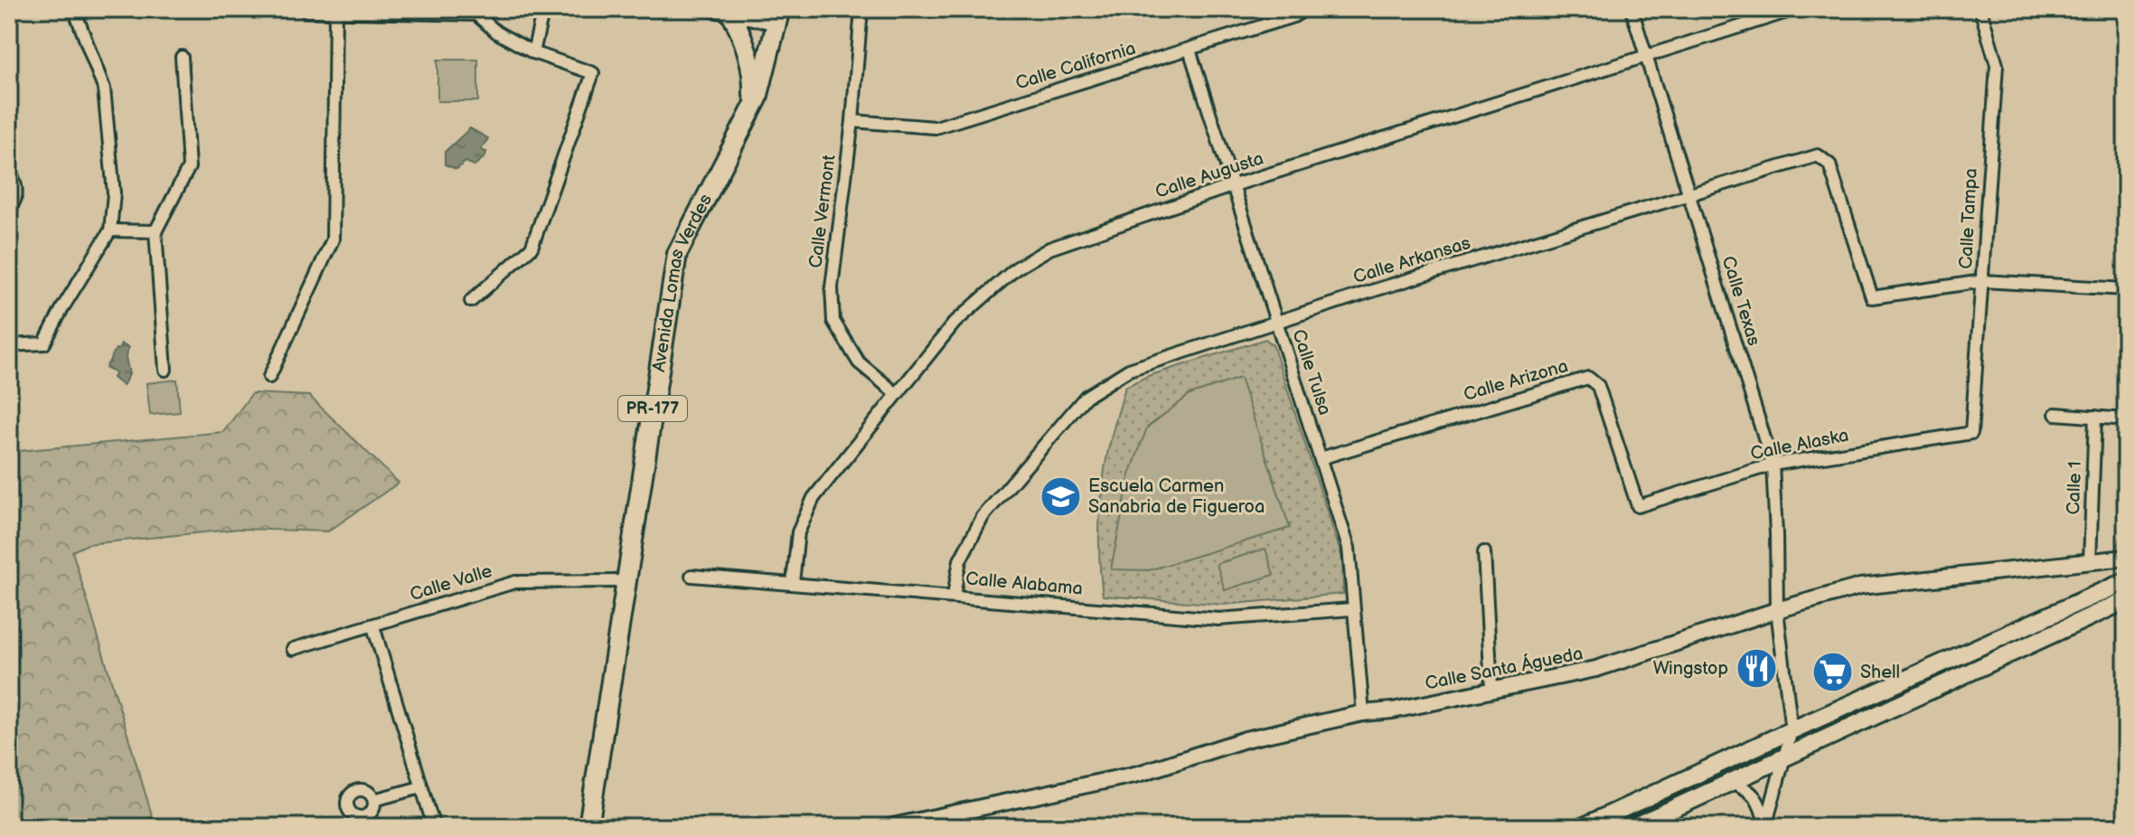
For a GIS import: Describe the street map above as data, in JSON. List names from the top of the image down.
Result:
{
  "streets": {
    "main road": ["Avenida Lomas Verdes", "PR-177"],
    "street": [
      "Calle California",
      "Calle Augusta",
      "Calle Vermont",
      "Calle Tampa",
      "Calle Arkansas",
      "Calle Texas",
      "Calle Tulsa",
      "Calle Arizona",
      "Calle Alaska",
      "Calle 1",
      "Calle Valle",
      "Calle Alabama",
      "Calle Santa Águeda"
    ]
  },
  "crossings": [
    ["Calle California", "Calle Vermont"],
    ["Calle California", "Calle Tulsa"],
    ["Calle Augusta", "Calle Vermont"],
    ["Calle Augusta", "Calle Texas"],
    ["Calle Augusta", "Calle Tulsa"],
    ["Calle Augusta", "Calle Alabama"],
    ["Calle Tampa", "Calle Arkansas"],
    ["Calle Tampa", "Calle Alaska"],
    ["Calle Arkansas", "Calle Texas"],
    ["Calle Arkansas", "Calle Tulsa"],
    ["Calle Arkansas", "Calle Alabama"],
    ["Avenida Lomas Verdes", "Calle Valle"],
    ["Calle Texas", "Calle Alaska"],
    ["Calle Texas", "Calle Santa Águeda"],
    ["Calle Tulsa", "Calle Arizona"],
    ["Calle Tulsa", "Calle Alabama"],
    ["Calle Tulsa", "Calle Santa Águeda"],
    ["Calle Arizona", "Calle Alaska"],
    ["Calle 1", "Calle Santa Águeda"]
  ],
  "places": {
    "school or university": ["Escuela Carmen Sanabria de Figueroa"],
    "restaurant": ["Wingstop"],
    "supermarket": ["Shell"]
  }
}
